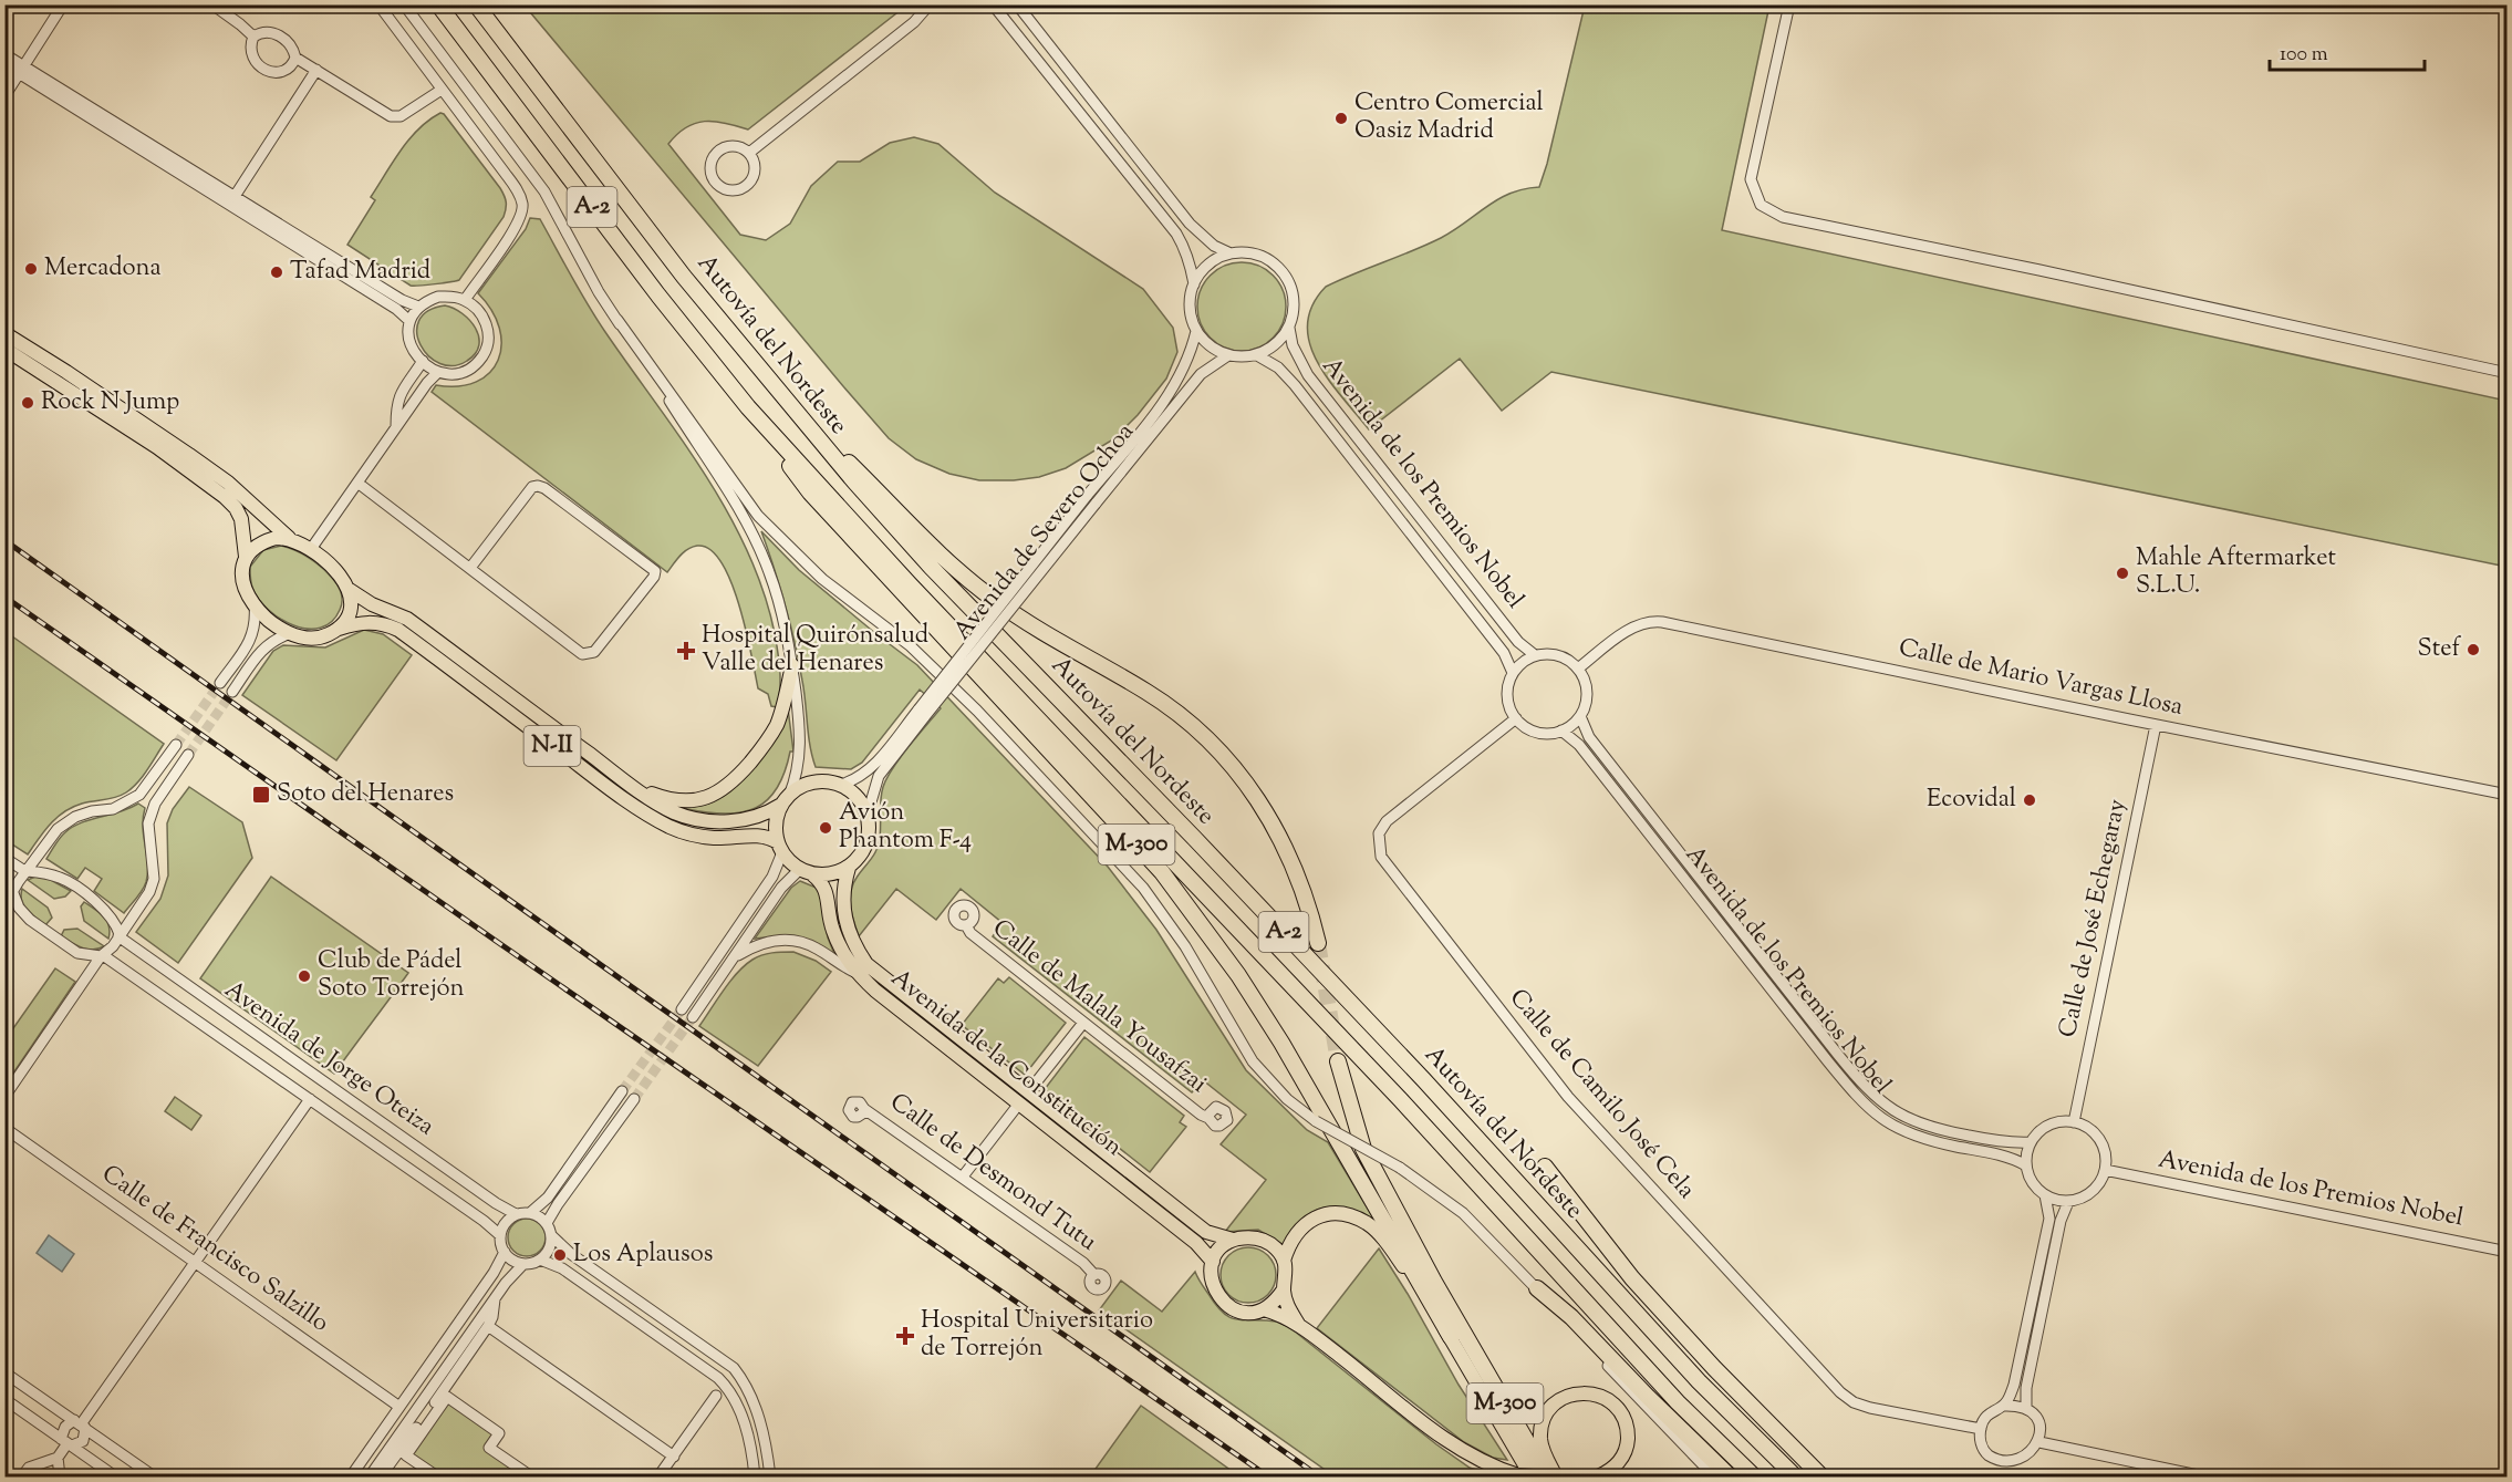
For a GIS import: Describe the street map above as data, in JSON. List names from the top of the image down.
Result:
{
  "streets": {
    "highway": ["A-2", "Autovía del Nordeste", "M-300"],
    "main road": ["N-II", "Avenida de la Constitución"],
    "street": [
      "Avenida de los Premios Nobel",
      "Avenida de Severo Ochoa",
      "Calle de Mario Vargas Llosa",
      "Calle de José Echegaray",
      "Calle de Malala Yousafzai",
      "Avenida de Jorge Oteiza",
      "Calle de Camilo José Cela",
      "Calle de Desmond Tutu",
      "Calle de Francisco Salzillo"
    ]
  },
  "crossings": [
    ["Autovía del Nordeste", "M-300"],
    ["Avenida de los Premios Nobel", "Avenida de Severo Ochoa"],
    ["Avenida de los Premios Nobel", "Calle de Mario Vargas Llosa"],
    ["Avenida de los Premios Nobel", "Calle de José Echegaray"],
    ["Avenida de los Premios Nobel", "Calle de Camilo José Cela"],
    ["Avenida de Severo Ochoa", "N-II"],
    ["Avenida de Severo Ochoa", "Avenida de la Constitución"],
    ["Calle de Mario Vargas Llosa", "Calle de José Echegaray"],
    ["Calle de Mario Vargas Llosa", "Calle de Camilo José Cela"],
    ["N-II", "Avenida de la Constitución"]
  ],
  "places": {
    "other": [
      "Centro Comercial Oasiz Madrid",
      "Mercadona",
      "Tafad Madrid",
      "Rock N Jump",
      "Mahle Aftermarket S.L.U.",
      "Stef",
      "Ecovidal",
      "Avión Phantom F-4",
      "Club de Pádel Soto Torrejón",
      "Los Aplausos"
    ],
    "health": ["Hospital Quirónsalud Valle del Henares", "Hospital Universitario de Torrejón"],
    "transit": ["Soto del Henares"]
  },
  "scale_bar": "100 m"
}
